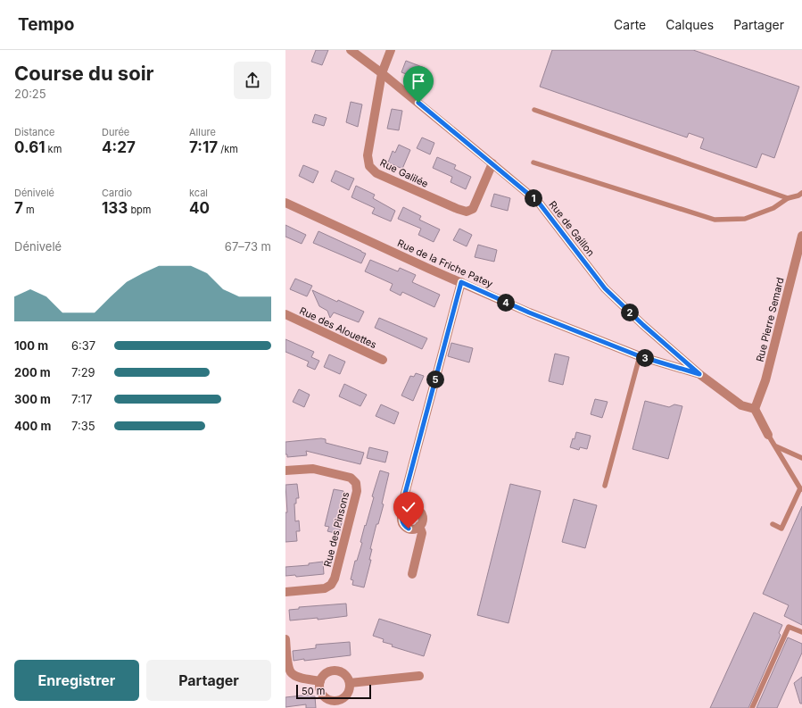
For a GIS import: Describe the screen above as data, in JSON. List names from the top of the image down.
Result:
{
  "streets": {
    "street": [
      "Rue Galilée",
      "Rue de Gaillon",
      "Rue de la Friche Patey",
      "Rue Pierre Semard",
      "Rue des Alouettes",
      "Rue des Pinsons"
    ]
  },
  "crossings": [
    ["Rue Galilée", "Rue de Gaillon"],
    ["Rue de Gaillon", "Rue de la Friche Patey"],
    ["Rue de Gaillon", "Rue Pierre Semard"]
  ],
  "scale_bar": "50 m",
  "page": {
    "header": "Tempo",
    "nav": ["Carte", "Calques", "Partager"],
    "heading": ["Course du soir", "20:25"],
    "stats": [
      ["Distance", "0.61 km"],
      ["Durée", "4:27"],
      ["Allure", "7:17 /km"],
      ["Dénivelé", "7 m"],
      ["Cardio", "133 bpm"],
      ["kcal", "40"]
    ],
    "pins": [
      "1",
      "4",
      "2",
      "3",
      "5"
    ],
    "chart": ["Dénivelé", "67–73 m"],
    "list": [
      {
        "name": "100 m",
        "note": "6:37"
      },
      {
        "name": "200 m",
        "note": "7:29"
      },
      {
        "name": "300 m",
        "note": "7:17"
      },
      {
        "name": "400 m",
        "note": "7:35"
      }
    ],
    "buttons": ["Enregistrer", "Partager"],
    "scale": "50 m"
  }
}
